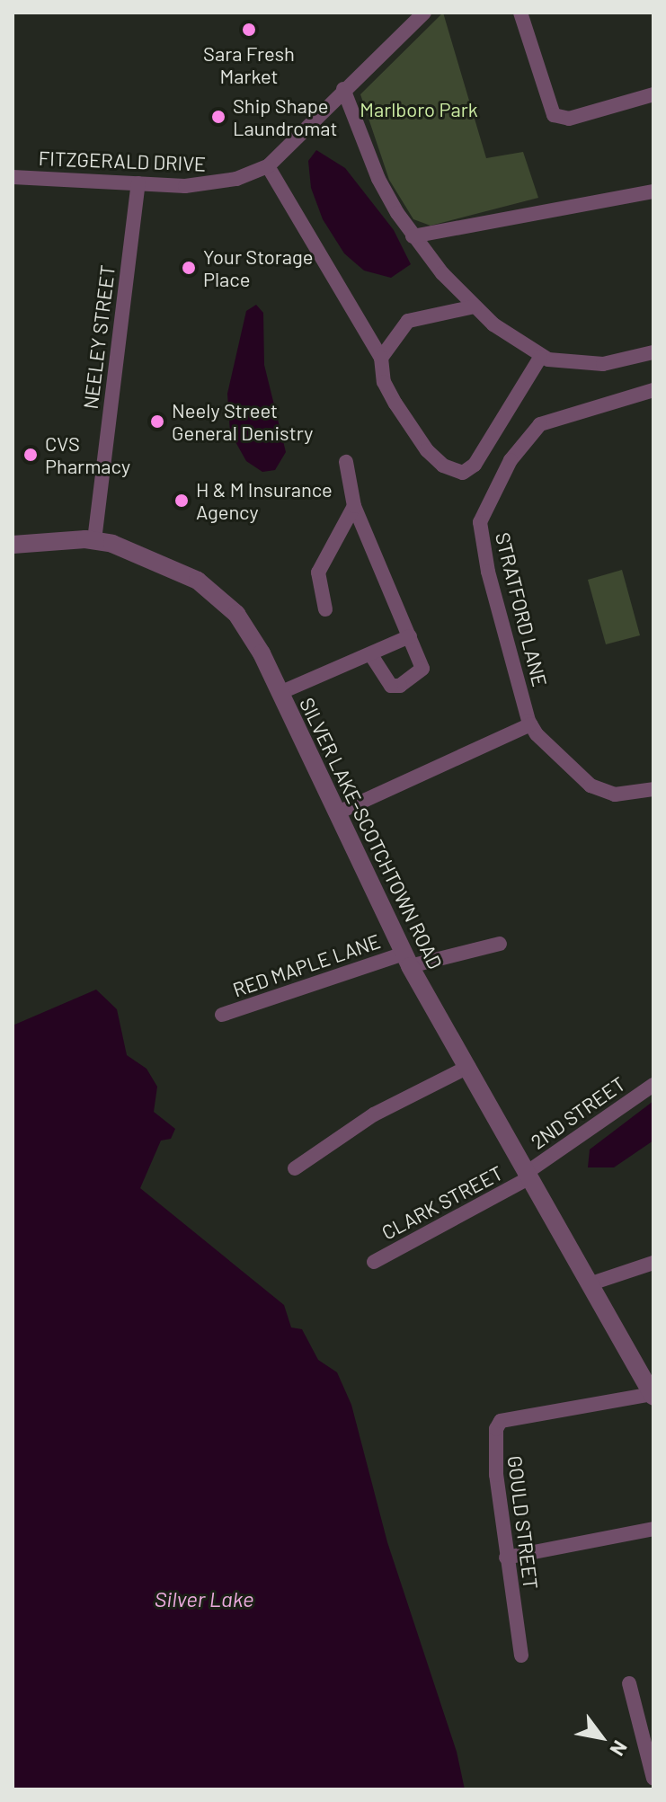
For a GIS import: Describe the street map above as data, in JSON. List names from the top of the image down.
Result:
{
  "streets": {
    "street": [
      "FITZGERALD DRIVE",
      "NEELEY STREET",
      "STRATFORD LANE",
      "SILVER LAKE-SCOTCHTOWN ROAD",
      "RED MAPLE LANE",
      "2ND STREET",
      "CLARK STREET",
      "GOULD STREET"
    ]
  },
  "crossings": [
    ["FITZGERALD DRIVE", "NEELEY STREET"],
    ["NEELEY STREET", "SILVER LAKE-SCOTCHTOWN ROAD"],
    ["SILVER LAKE-SCOTCHTOWN ROAD", "RED MAPLE LANE"],
    ["SILVER LAKE-SCOTCHTOWN ROAD", "2ND STREET"],
    ["SILVER LAKE-SCOTCHTOWN ROAD", "CLARK STREET"],
    ["SILVER LAKE-SCOTCHTOWN ROAD", "GOULD STREET"],
    ["2ND STREET", "CLARK STREET"]
  ],
  "water": ["Silver Lake"],
  "parks": ["Marlboro Park"],
  "places": [
    "Sara Fresh Market",
    "Ship Shape Laundromat",
    "Your Storage Place",
    "Neely Street General Denistry",
    "CVS Pharmacy",
    "H & M Insurance Agency"
  ],
  "north": "bottom right"
}
